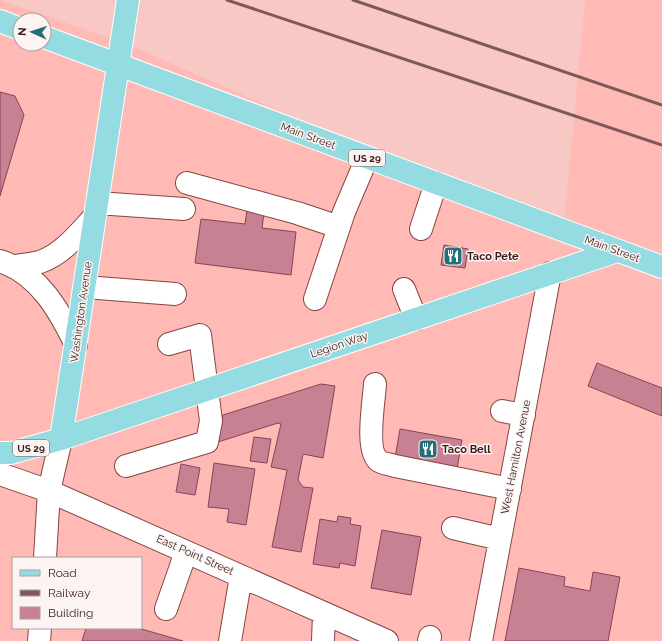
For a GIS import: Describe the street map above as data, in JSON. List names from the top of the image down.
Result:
{
  "streets": {
    "main road": [
      "Main Street",
      "US 29",
      "Washington Avenue",
      "Legion Way"
    ],
    "street": ["West Hamilton Avenue", "East Point Street"]
  },
  "crossings": [
    ["Main Street", "Washington Avenue"],
    ["Main Street", "Legion Way"],
    ["US 29", "Washington Avenue"],
    ["US 29", "Legion Way"],
    ["Washington Avenue", "Legion Way"],
    ["Washington Avenue", "East Point Street"],
    ["Legion Way", "West Hamilton Avenue"]
  ],
  "places": {
    "restaurant": ["Taco Pete", "Taco Bell"]
  },
  "legend": ["Road", "Railway", "Building"],
  "north": "left"
}
